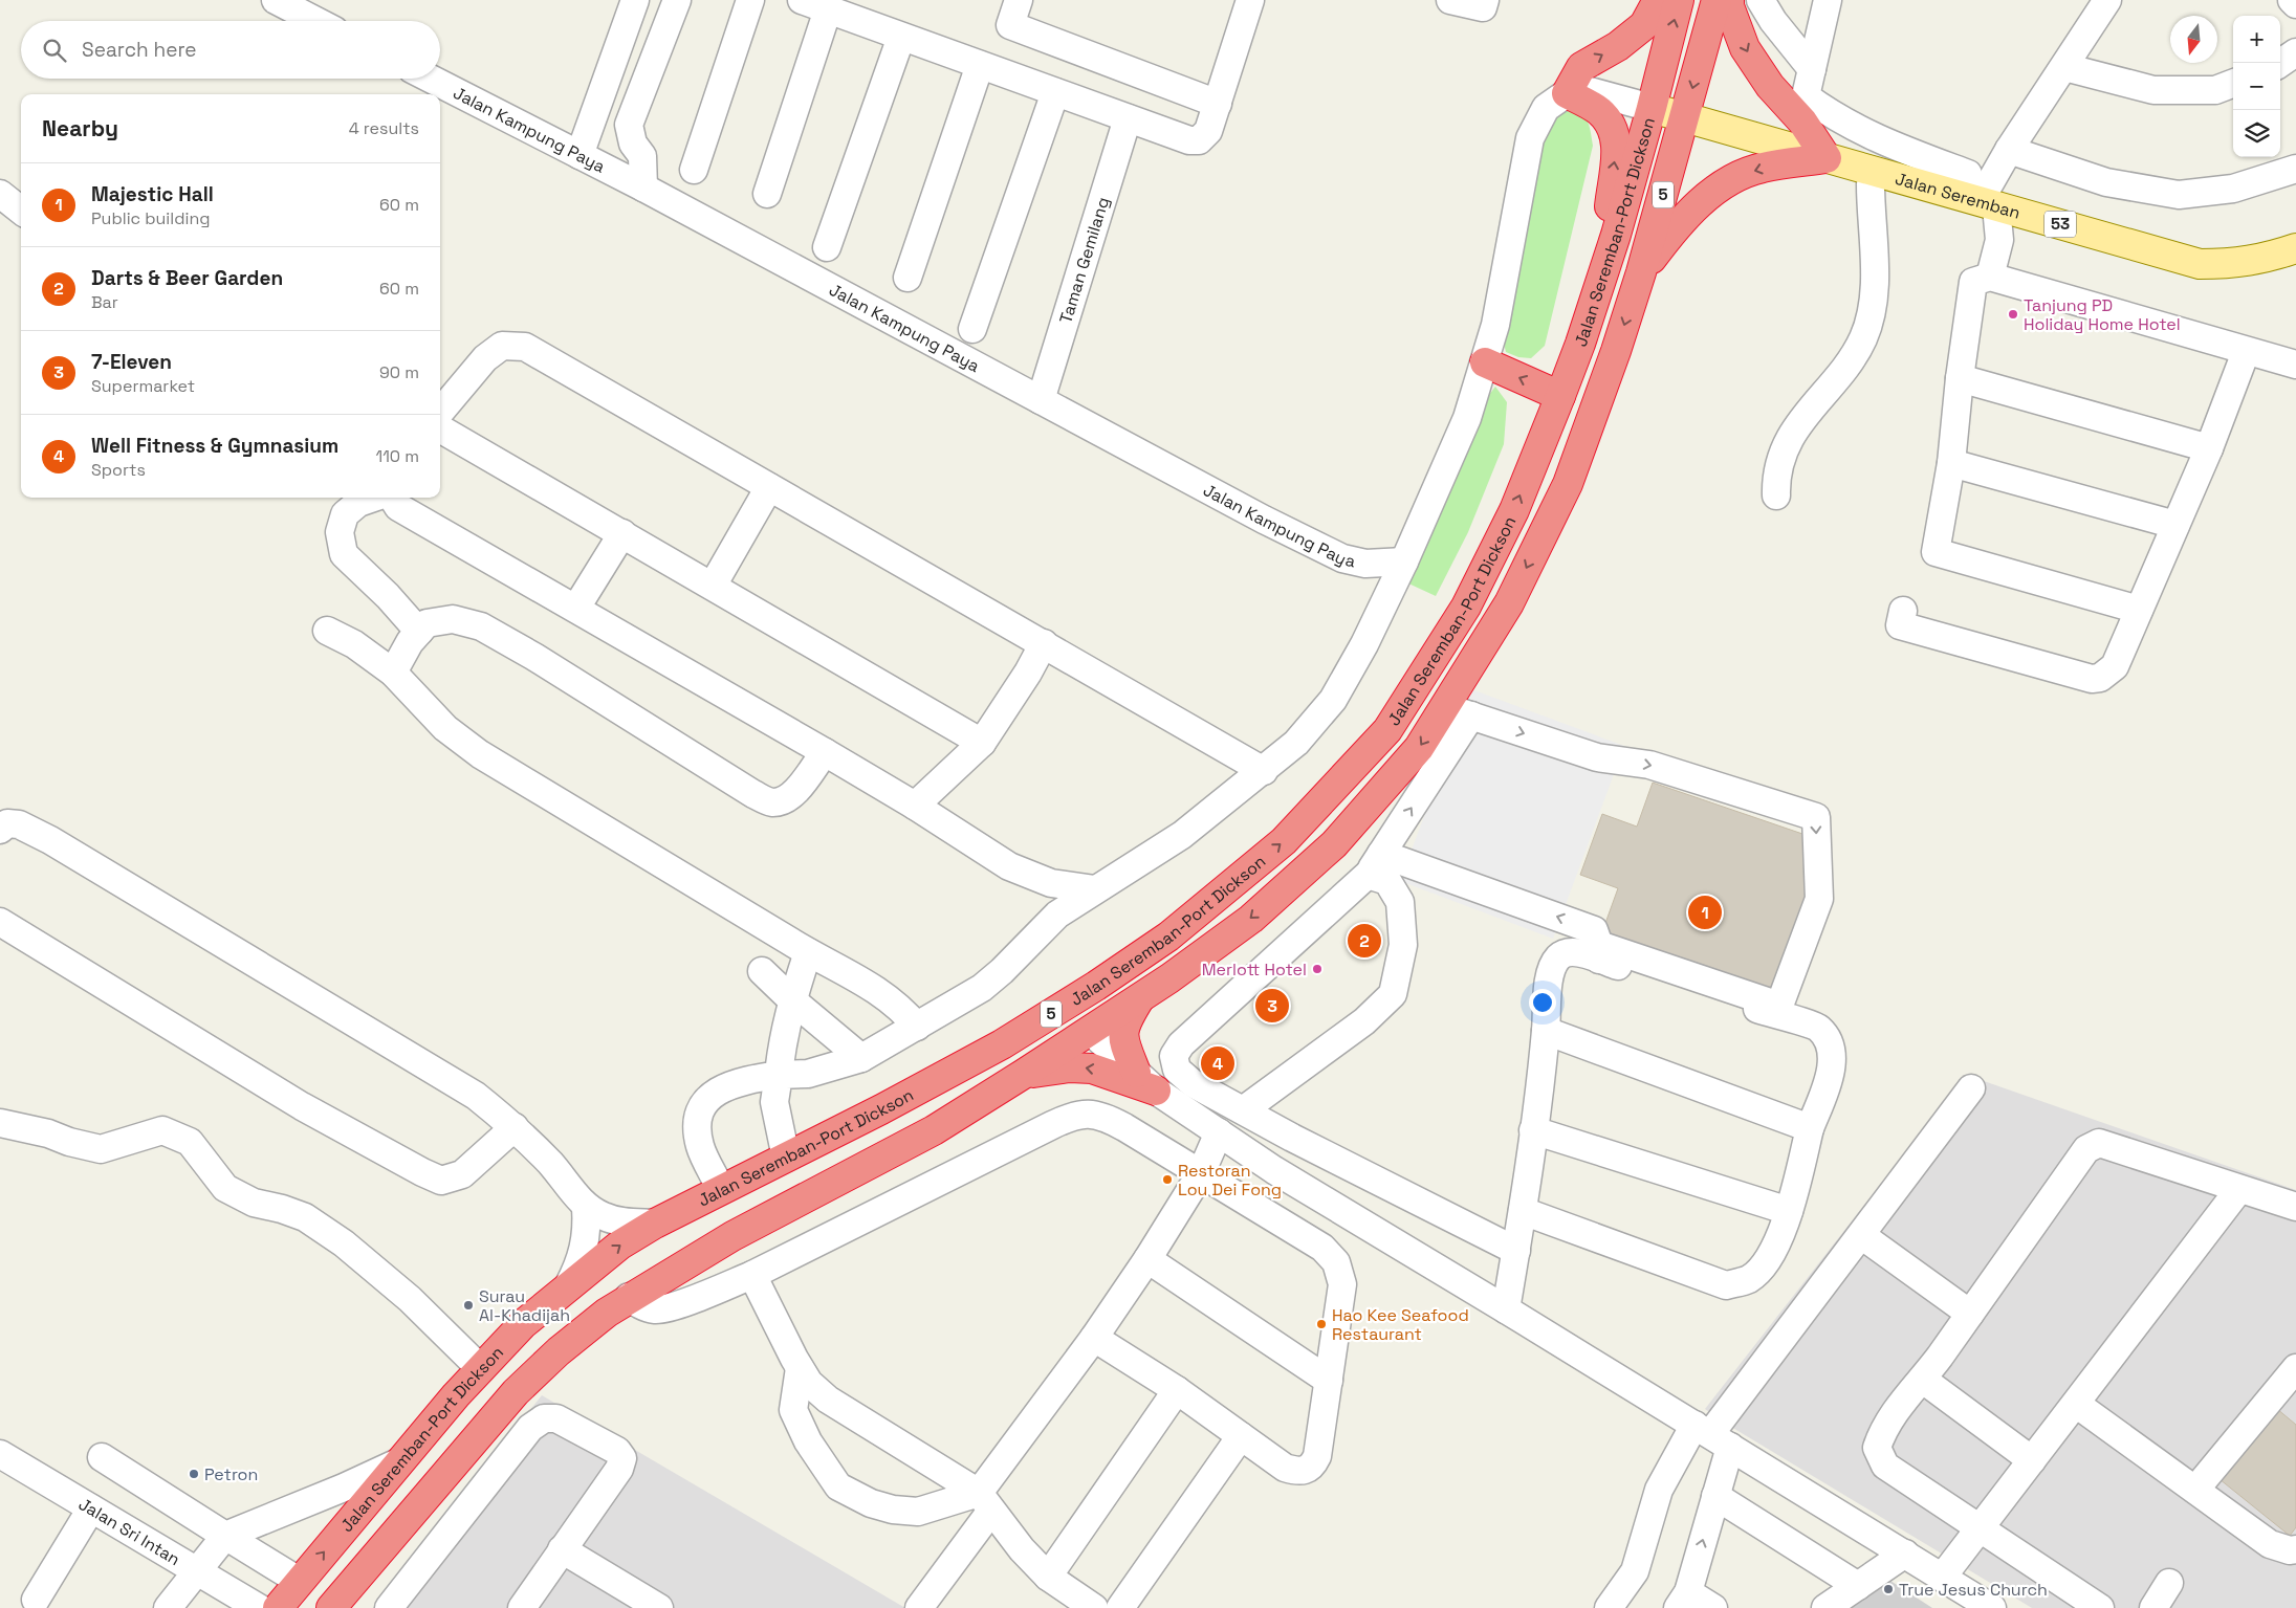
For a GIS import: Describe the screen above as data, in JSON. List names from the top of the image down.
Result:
{
  "streets": {
    "highway": ["5", "Jalan Seremban-Port Dickson"],
    "main road": ["Jalan Seremban", "53"],
    "street": ["Jalan Kampung Paya", "Taman Gemilang", "Jalan Sri Intan"]
  },
  "crossings": [
    ["Jalan Kampung Paya", "Taman Gemilang"],
    ["5", "Jalan Seremban"],
    ["5", "Jalan Seremban-Port Dickson"],
    ["Jalan Seremban", "Jalan Seremban-Port Dickson"]
  ],
  "places": [
    "Tanjung PD Holiday Home Hotel",
    "Merlott Hotel",
    "Restoran Lou Dei Fong",
    "Surau Al-Khadijah",
    "Hao Kee Seafood Restaurant",
    "Petron",
    "True Jesus Church"
  ],
  "north": "bottom",
  "page": {
    "map_buttons": ["+", "−"],
    "search": "Search here",
    "heading": ["Nearby", "4 results"],
    "list": [
      {
        "mark": "1",
        "name": "Majestic Hall",
        "note": "Public building",
        "value": "60 m"
      },
      {
        "mark": "2",
        "name": "Darts & Beer Garden",
        "note": "Bar",
        "value": "60 m"
      },
      {
        "mark": "3",
        "name": "7-Eleven",
        "note": "Supermarket",
        "value": "90 m"
      },
      {
        "mark": "4",
        "name": "Well Fitness & Gymnasium",
        "note": "Sports",
        "value": "110 m"
      }
    ],
    "pins": [
      "1",
      "2",
      "3",
      "4"
    ]
  }
}
